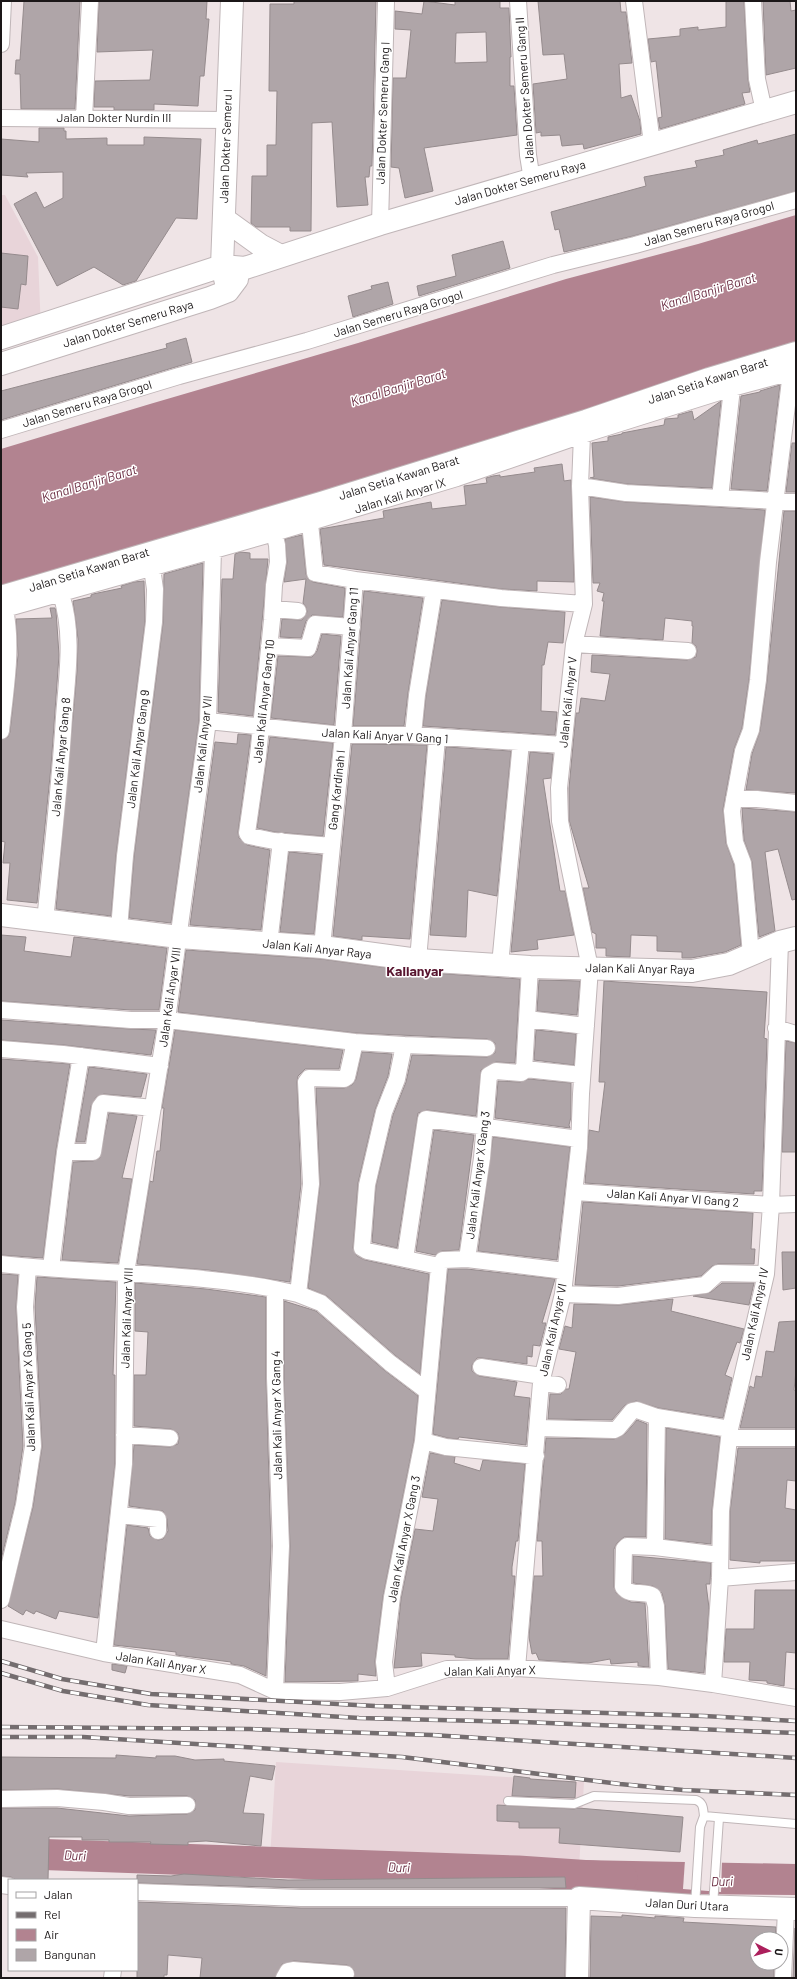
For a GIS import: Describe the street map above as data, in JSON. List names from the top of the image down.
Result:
{
  "streets": {
    "street": [
      "Jalan Dokter Semeru Gang II",
      "Jalan Dokter Semeru Gang I",
      "Jalan Dokter Nurdin III",
      "Jalan Dokter Semeru I",
      "Jalan Dokter Semeru Raya",
      "Jalan Semeru Raya Grogol",
      "Jalan Setia Kawan Barat",
      "Jalan Kali Anyar IX",
      "Jalan Kali Anyar Gang 11",
      "Jalan Kali Anyar Gang 10",
      "Jalan Kali Anyar V",
      "Jalan Kali Anyar V Gang 1",
      "Jalan Kali Anyar VII",
      "Jalan Kali Anyar Gang 9",
      "Jalan Kali Anyar Gang 8",
      "Gang Kardinah I",
      "Jalan Kali Anyar Raya",
      "Jalan Kali Anyar VIII",
      "Jalan Kali Anyar X Gang 3",
      "Jalan Kali Anyar VI Gang 2",
      "Jalan Kali Anyar IV",
      "Jalan Kali Anyar VI",
      "Jalan Kali Anyar X Gang 5",
      "Jalan Kali Anyar X Gang 4",
      "Jalan Kali Anyar X",
      "Jalan Duri Utara"
    ]
  },
  "crossings": [
    ["Jalan Dokter Semeru Gang II", "Jalan Dokter Semeru Raya"],
    ["Jalan Dokter Semeru Gang I", "Jalan Dokter Semeru Raya"],
    ["Jalan Dokter Nurdin III", "Jalan Dokter Semeru I"],
    ["Jalan Dokter Semeru I", "Jalan Dokter Semeru Raya"],
    ["Jalan Setia Kawan Barat", "Jalan Kali Anyar IX"],
    ["Jalan Kali Anyar IX", "Jalan Kali Anyar Gang 11"],
    ["Jalan Kali Anyar IX", "Jalan Kali Anyar Gang 10"],
    ["Jalan Kali Anyar IX", "Jalan Kali Anyar V"],
    ["Jalan Kali Anyar IX", "Jalan Kali Anyar VII"],
    ["Jalan Kali Anyar IX", "Jalan Kali Anyar Gang 9"],
    ["Jalan Kali Anyar IX", "Jalan Kali Anyar Gang 8"],
    ["Jalan Kali Anyar Gang 11", "Jalan Kali Anyar V Gang 1"],
    ["Jalan Kali Anyar Gang 11", "Gang Kardinah I"],
    ["Jalan Kali Anyar Gang 10", "Jalan Kali Anyar V Gang 1"],
    ["Jalan Kali Anyar Gang 10", "Gang Kardinah I"],
    ["Jalan Kali Anyar V", "Jalan Kali Anyar V Gang 1"],
    ["Jalan Kali Anyar V", "Jalan Kali Anyar Raya"],
    ["Jalan Kali Anyar V", "Jalan Kali Anyar VI"],
    ["Jalan Kali Anyar V Gang 1", "Jalan Kali Anyar VII"],
    ["Jalan Kali Anyar V Gang 1", "Gang Kardinah I"],
    ["Jalan Kali Anyar VII", "Jalan Kali Anyar Raya"],
    ["Jalan Kali Anyar VII", "Jalan Kali Anyar VIII"],
    ["Jalan Kali Anyar Gang 9", "Jalan Kali Anyar Raya"],
    ["Jalan Kali Anyar Gang 8", "Jalan Kali Anyar Raya"],
    ["Gang Kardinah I", "Jalan Kali Anyar Raya"],
    ["Jalan Kali Anyar Raya", "Jalan Kali Anyar VIII"],
    ["Jalan Kali Anyar Raya", "Jalan Kali Anyar IV"],
    ["Jalan Kali Anyar Raya", "Jalan Kali Anyar VI"],
    ["Jalan Kali Anyar VIII", "Jalan Kali Anyar X"],
    ["Jalan Kali Anyar X Gang 3", "Jalan Kali Anyar X"],
    ["Jalan Kali Anyar VI Gang 2", "Jalan Kali Anyar IV"],
    ["Jalan Kali Anyar VI Gang 2", "Jalan Kali Anyar VI"],
    ["Jalan Kali Anyar IV", "Jalan Kali Anyar X"],
    ["Jalan Kali Anyar VI", "Jalan Kali Anyar X"],
    ["Jalan Kali Anyar X Gang 4", "Jalan Kali Anyar X"]
  ],
  "districts": ["Kalianyar"],
  "water": ["Kanal Banjir Barat", "Duri"],
  "legend": [
    "Jalan",
    "Rel",
    "Air",
    "Bangunan"
  ],
  "north": "right"
}
